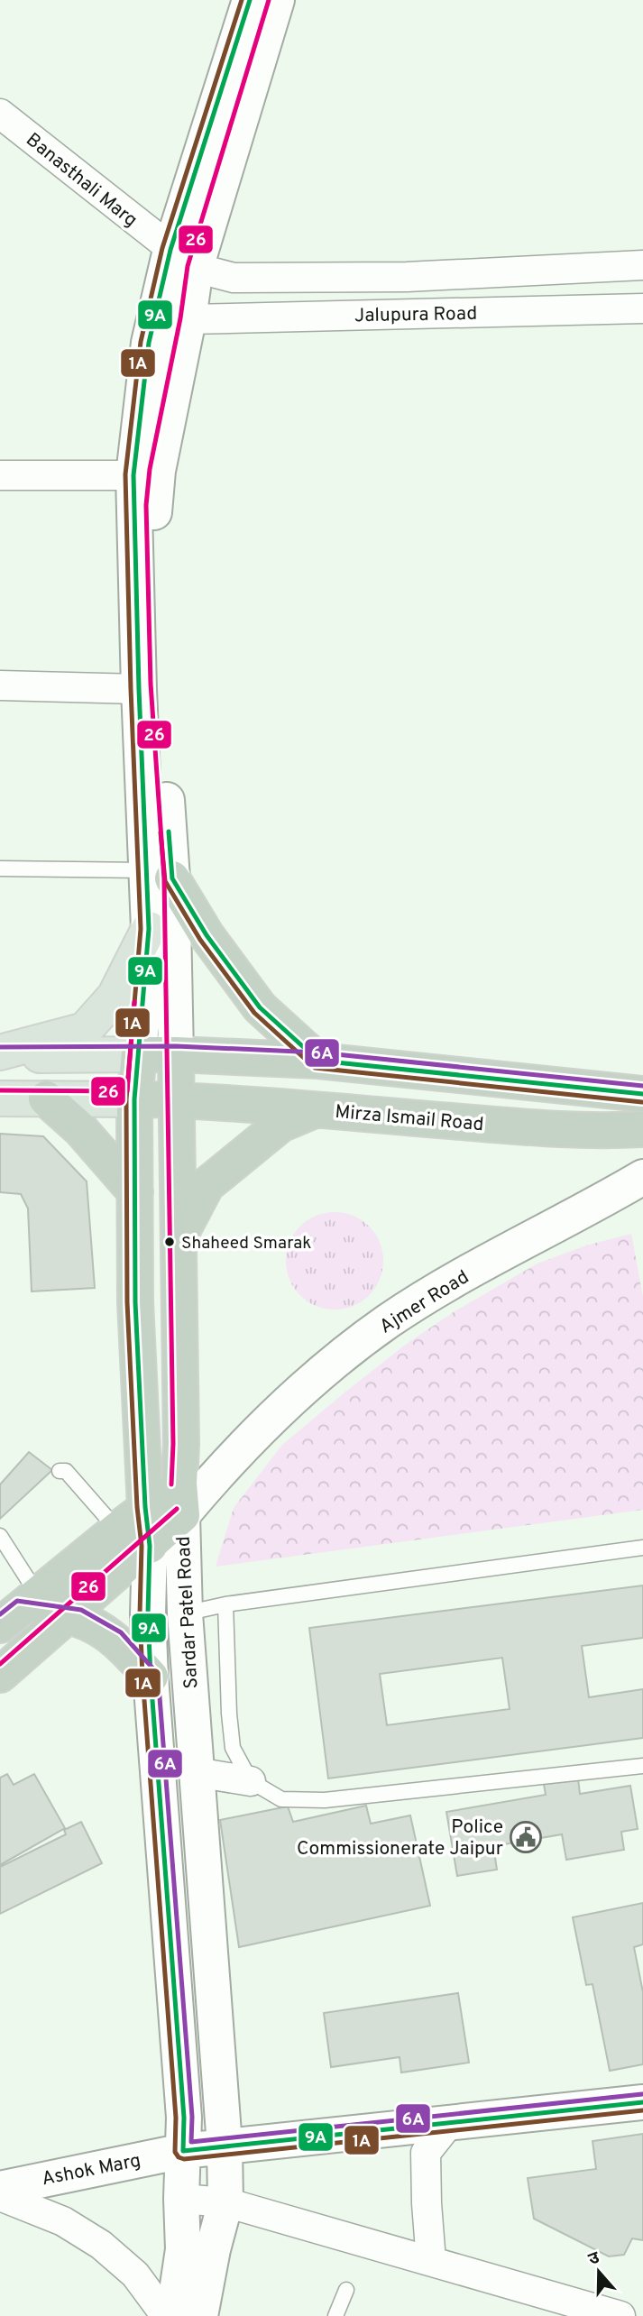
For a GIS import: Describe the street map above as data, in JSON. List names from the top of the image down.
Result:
{
  "streets": {
    "highway": ["Mirza Ismail Road", "Sardar Patel Road"],
    "street": [
      "Banasthali Marg",
      "Jalupura Road",
      "Ajmer Road",
      "Ashok Marg"
    ]
  },
  "crossings": [
    ["Banasthali Marg", "Jalupura Road"],
    ["Mirza Ismail Road", "Sardar Patel Road"],
    ["Ajmer Road", "Sardar Patel Road"],
    ["Sardar Patel Road", "Ashok Marg"]
  ],
  "places": {
    "other": ["Shaheed Smarak"],
    "public building": ["Police Commissionerate Jaipur"]
  },
  "lines": [
    "transit line 9A",
    "transit line 1A",
    "transit line 26",
    "transit line 6A"
  ],
  "north": "top"
}
